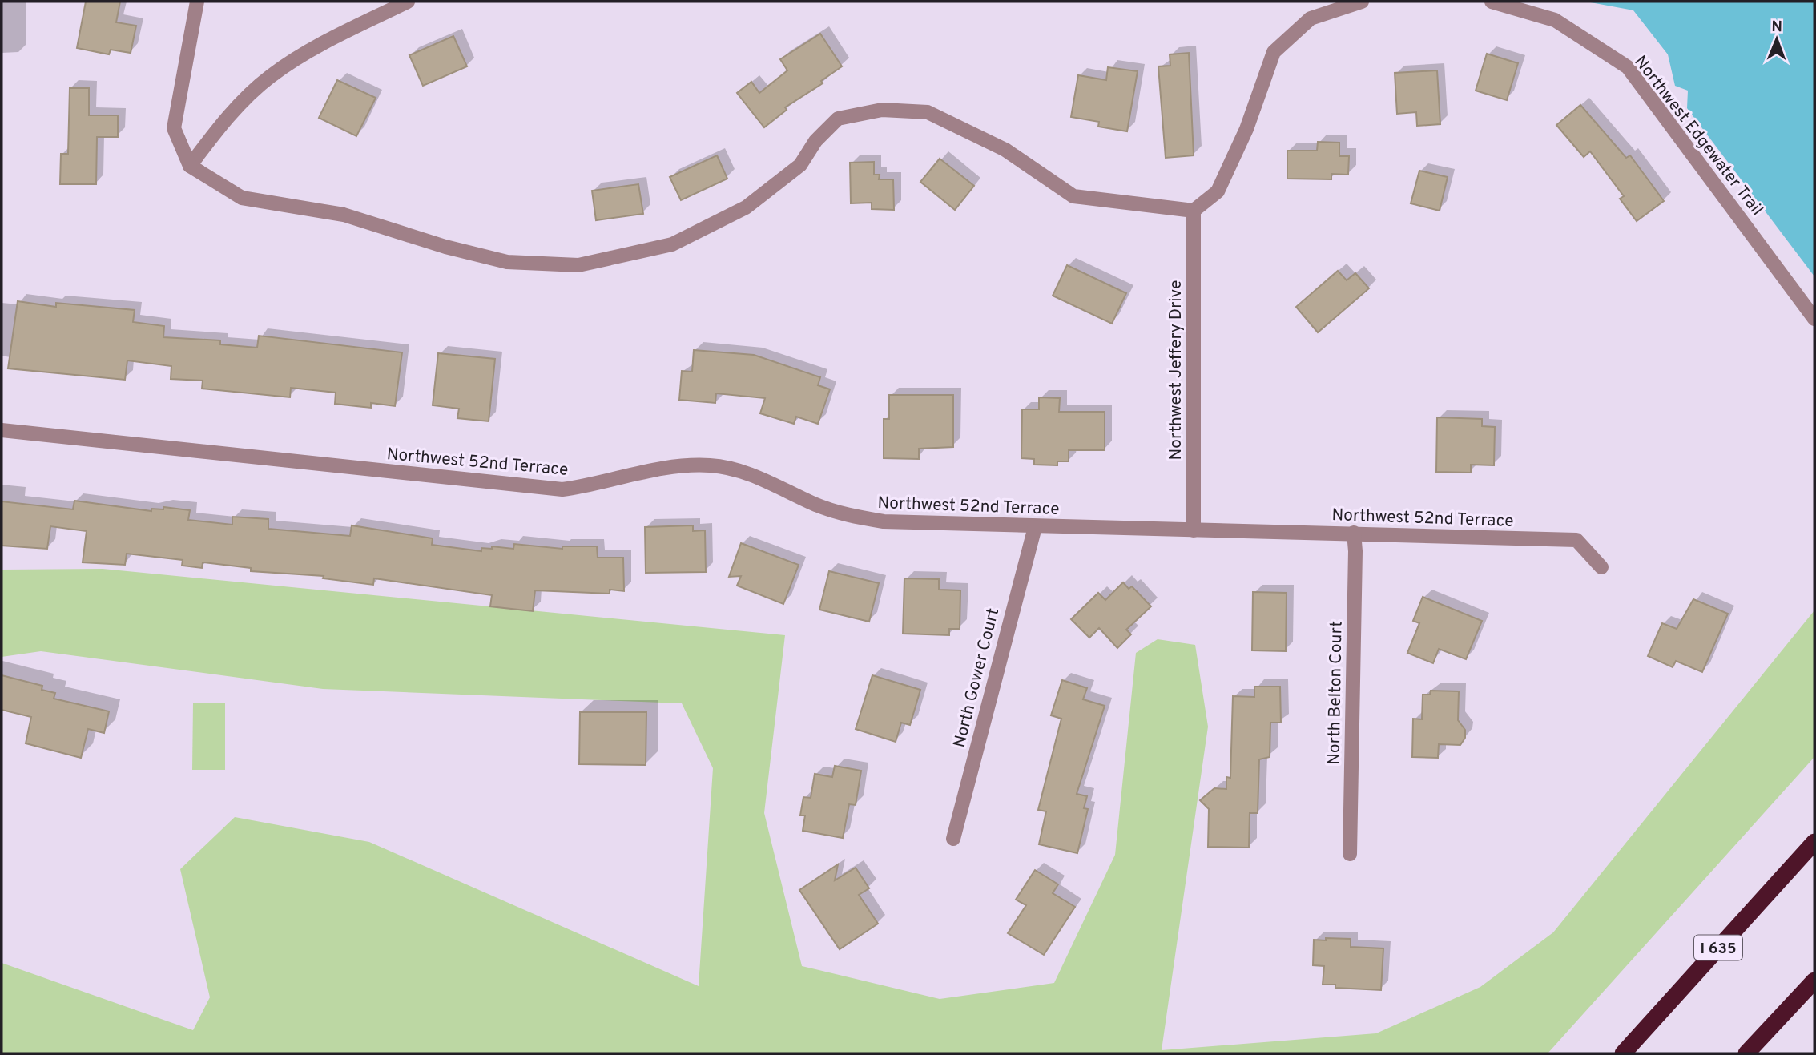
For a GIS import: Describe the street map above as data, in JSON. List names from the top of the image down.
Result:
{
  "streets": {
    "highway": ["I 635"],
    "street": [
      "Northwest Edgewater Trail",
      "Northwest Jeffery Drive",
      "Northwest 52nd Terrace",
      "North Gower Court",
      "North Belton Court"
    ]
  },
  "crossings": [
    ["Northwest Jeffery Drive", "Northwest 52nd Terrace"],
    ["Northwest 52nd Terrace", "North Gower Court"],
    ["Northwest 52nd Terrace", "North Belton Court"]
  ],
  "north": "top"
}
